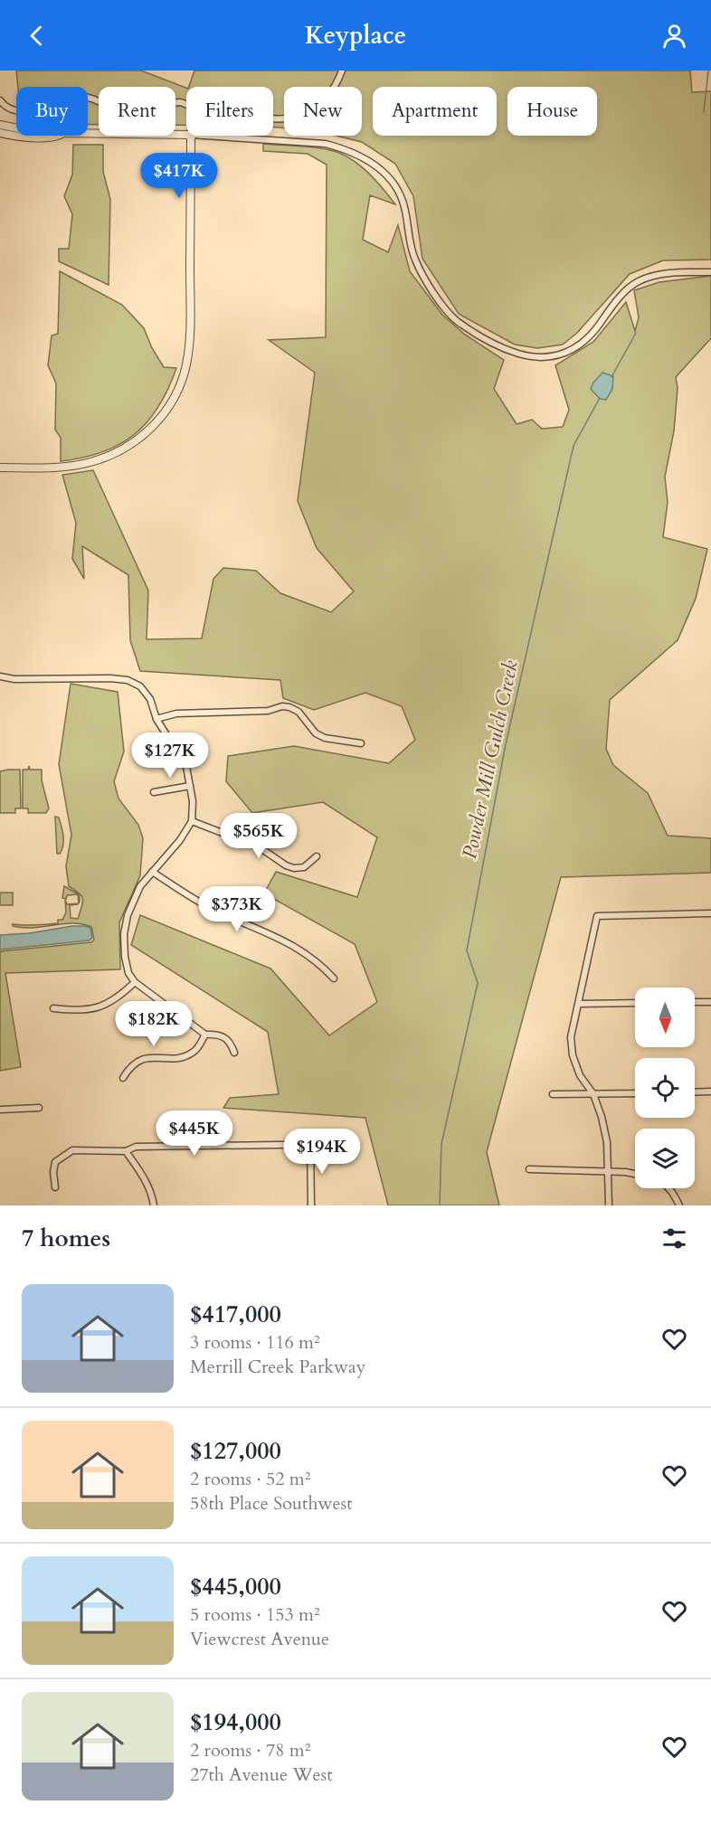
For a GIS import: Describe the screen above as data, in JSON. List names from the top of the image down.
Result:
{
  "water": ["Powder Mill Gulch Creek"],
  "north": "bottom",
  "page": {
    "header": "Keyplace",
    "chip": [
      "Buy",
      "Rent",
      "Filters",
      "New",
      "Apartment",
      "House"
    ],
    "price": [
      "$417K",
      "$127K",
      "$565K",
      "$373K",
      "$182K",
      "$445K",
      "$194K"
    ],
    "heading": "7 homes",
    "list": [
      {
        "name": "$417,000",
        "note": "3 rooms · 116 m² · Merrill Creek Parkway"
      },
      {
        "name": "$127,000",
        "note": "2 rooms · 52 m² · 58th Place Southwest"
      },
      {
        "name": "$445,000",
        "note": "5 rooms · 153 m² · Viewcrest Avenue"
      },
      {
        "name": "$194,000",
        "note": "2 rooms · 78 m² · 27th Avenue West"
      }
    ]
  }
}
